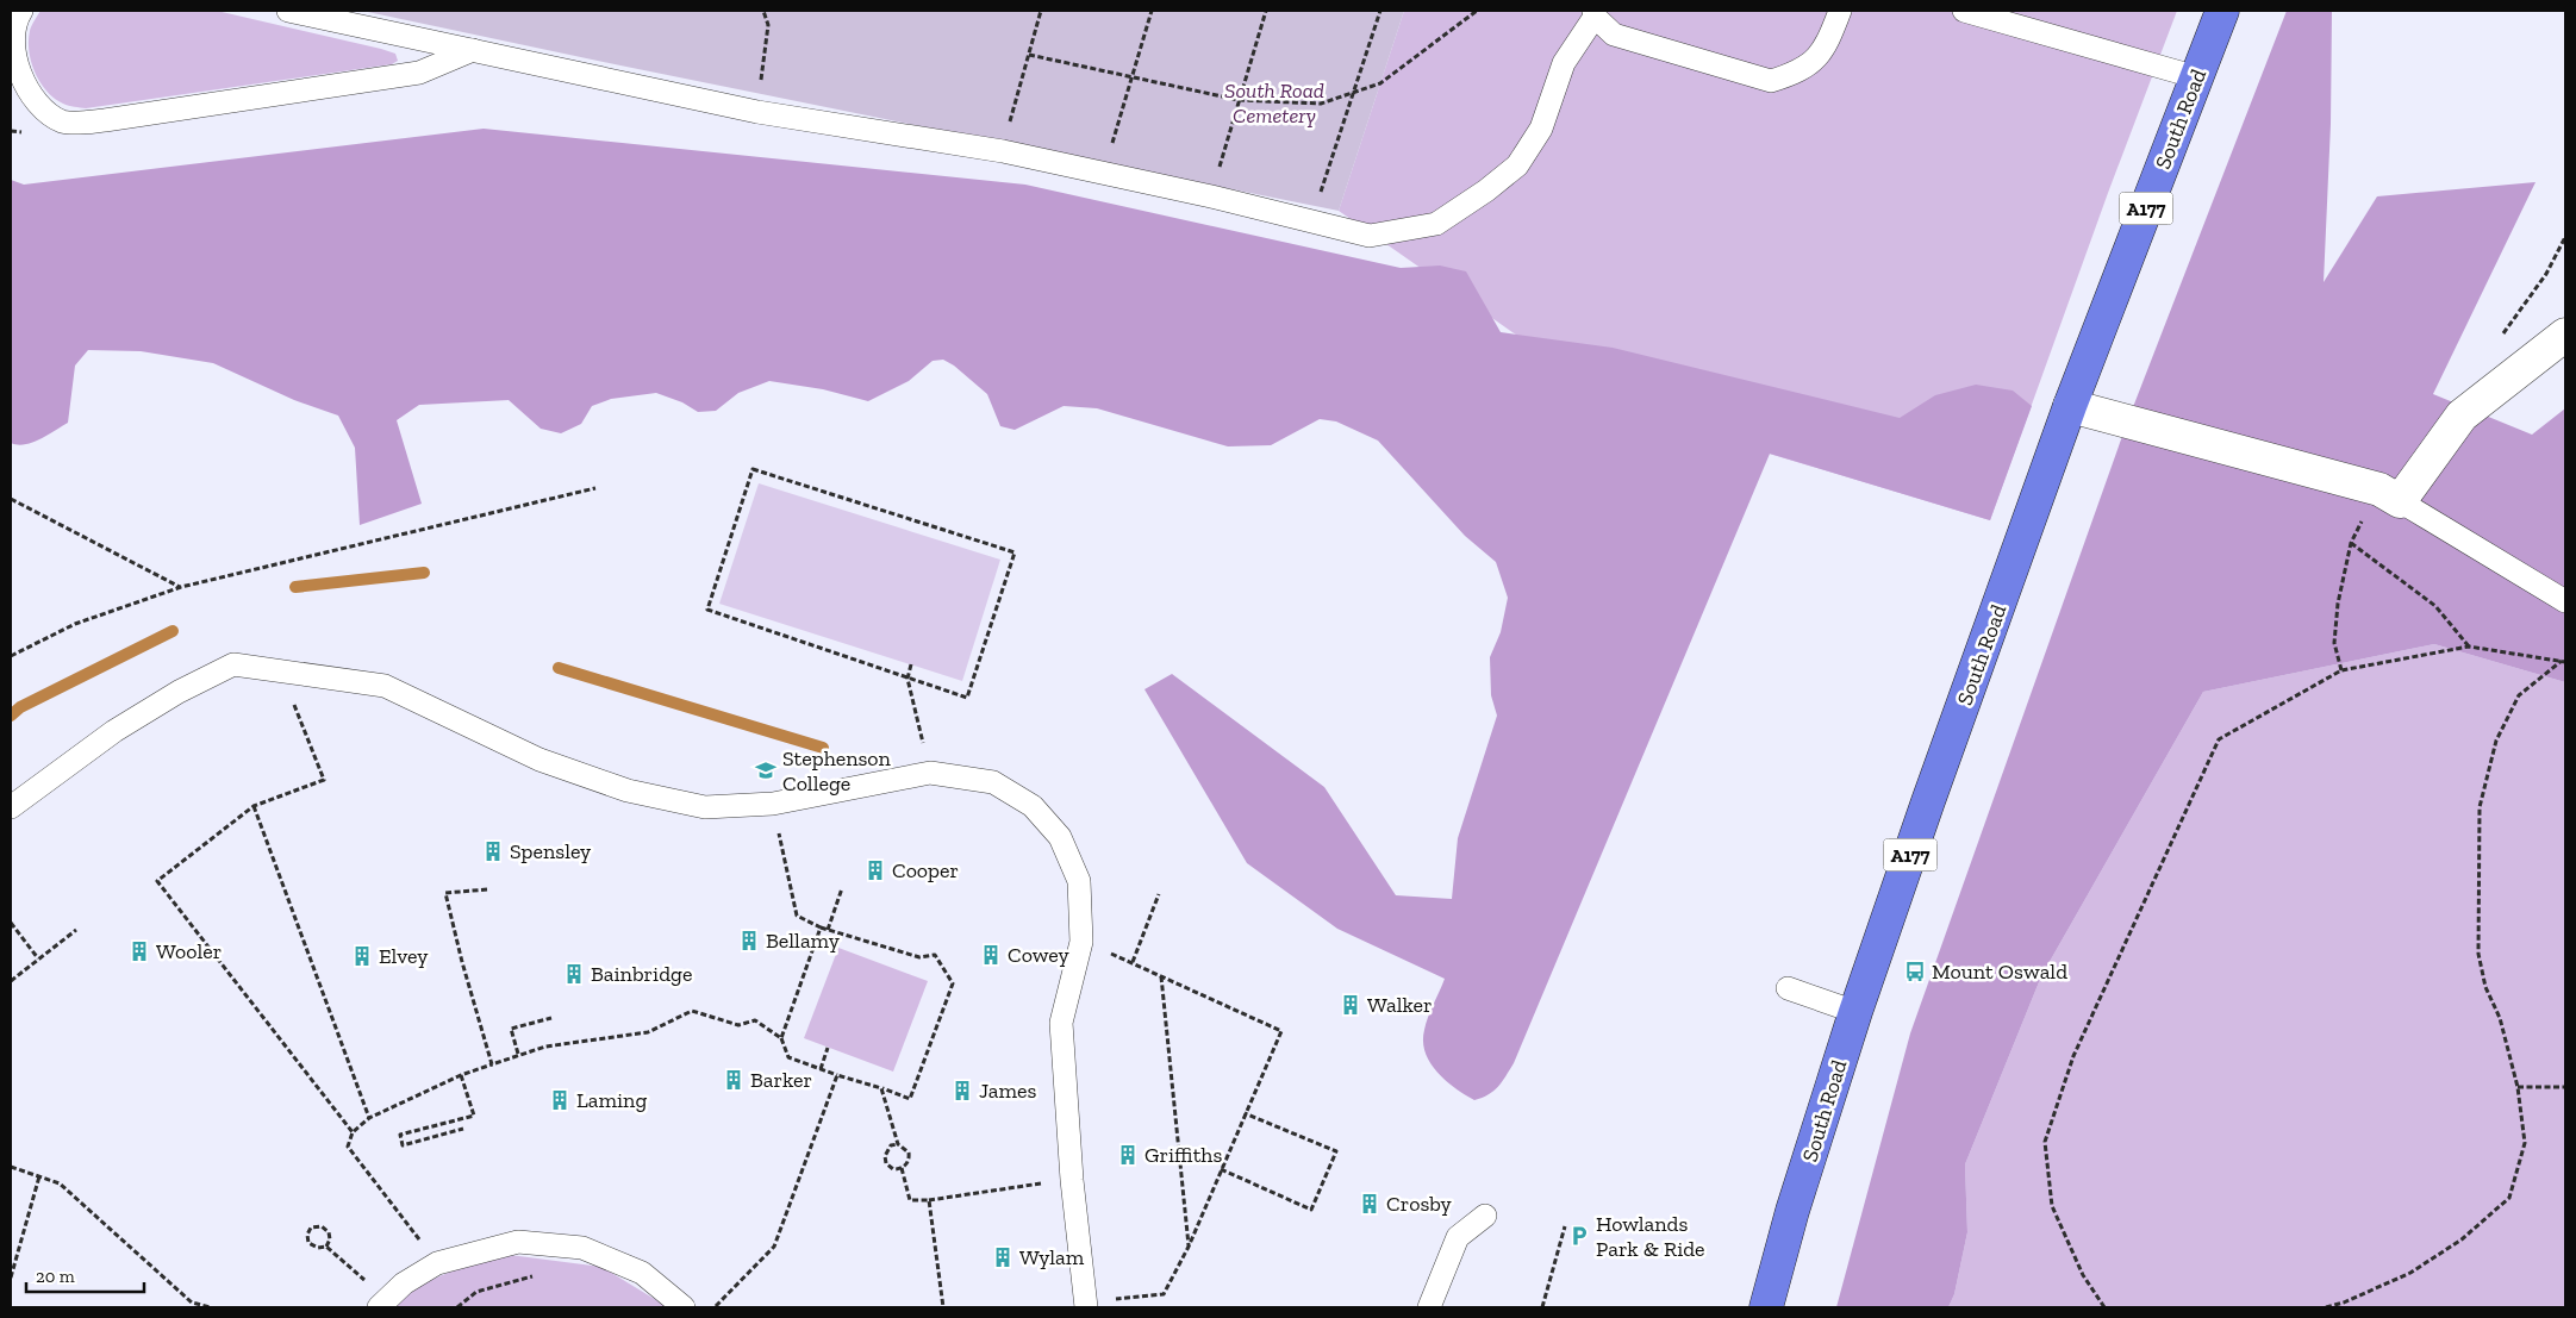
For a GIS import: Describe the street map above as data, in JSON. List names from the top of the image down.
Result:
{
  "streets": {
    "main road": ["South Road", "A177"]
  },
  "parks": ["South Road Cemetery"],
  "places": {
    "school or university": ["Stephenson College"],
    "building": [
      "Spensley",
      "Cooper",
      "Bellamy",
      "Wooler",
      "Cowey",
      "Elvey",
      "Bainbridge",
      "Walker",
      "Barker",
      "James",
      "Laming",
      "Griffiths",
      "Crosby",
      "Wylam"
    ],
    "bus stop": ["Mount Oswald"],
    "parking": ["Howlands Park & Ride"]
  },
  "scale_bar": "20 m"
}
